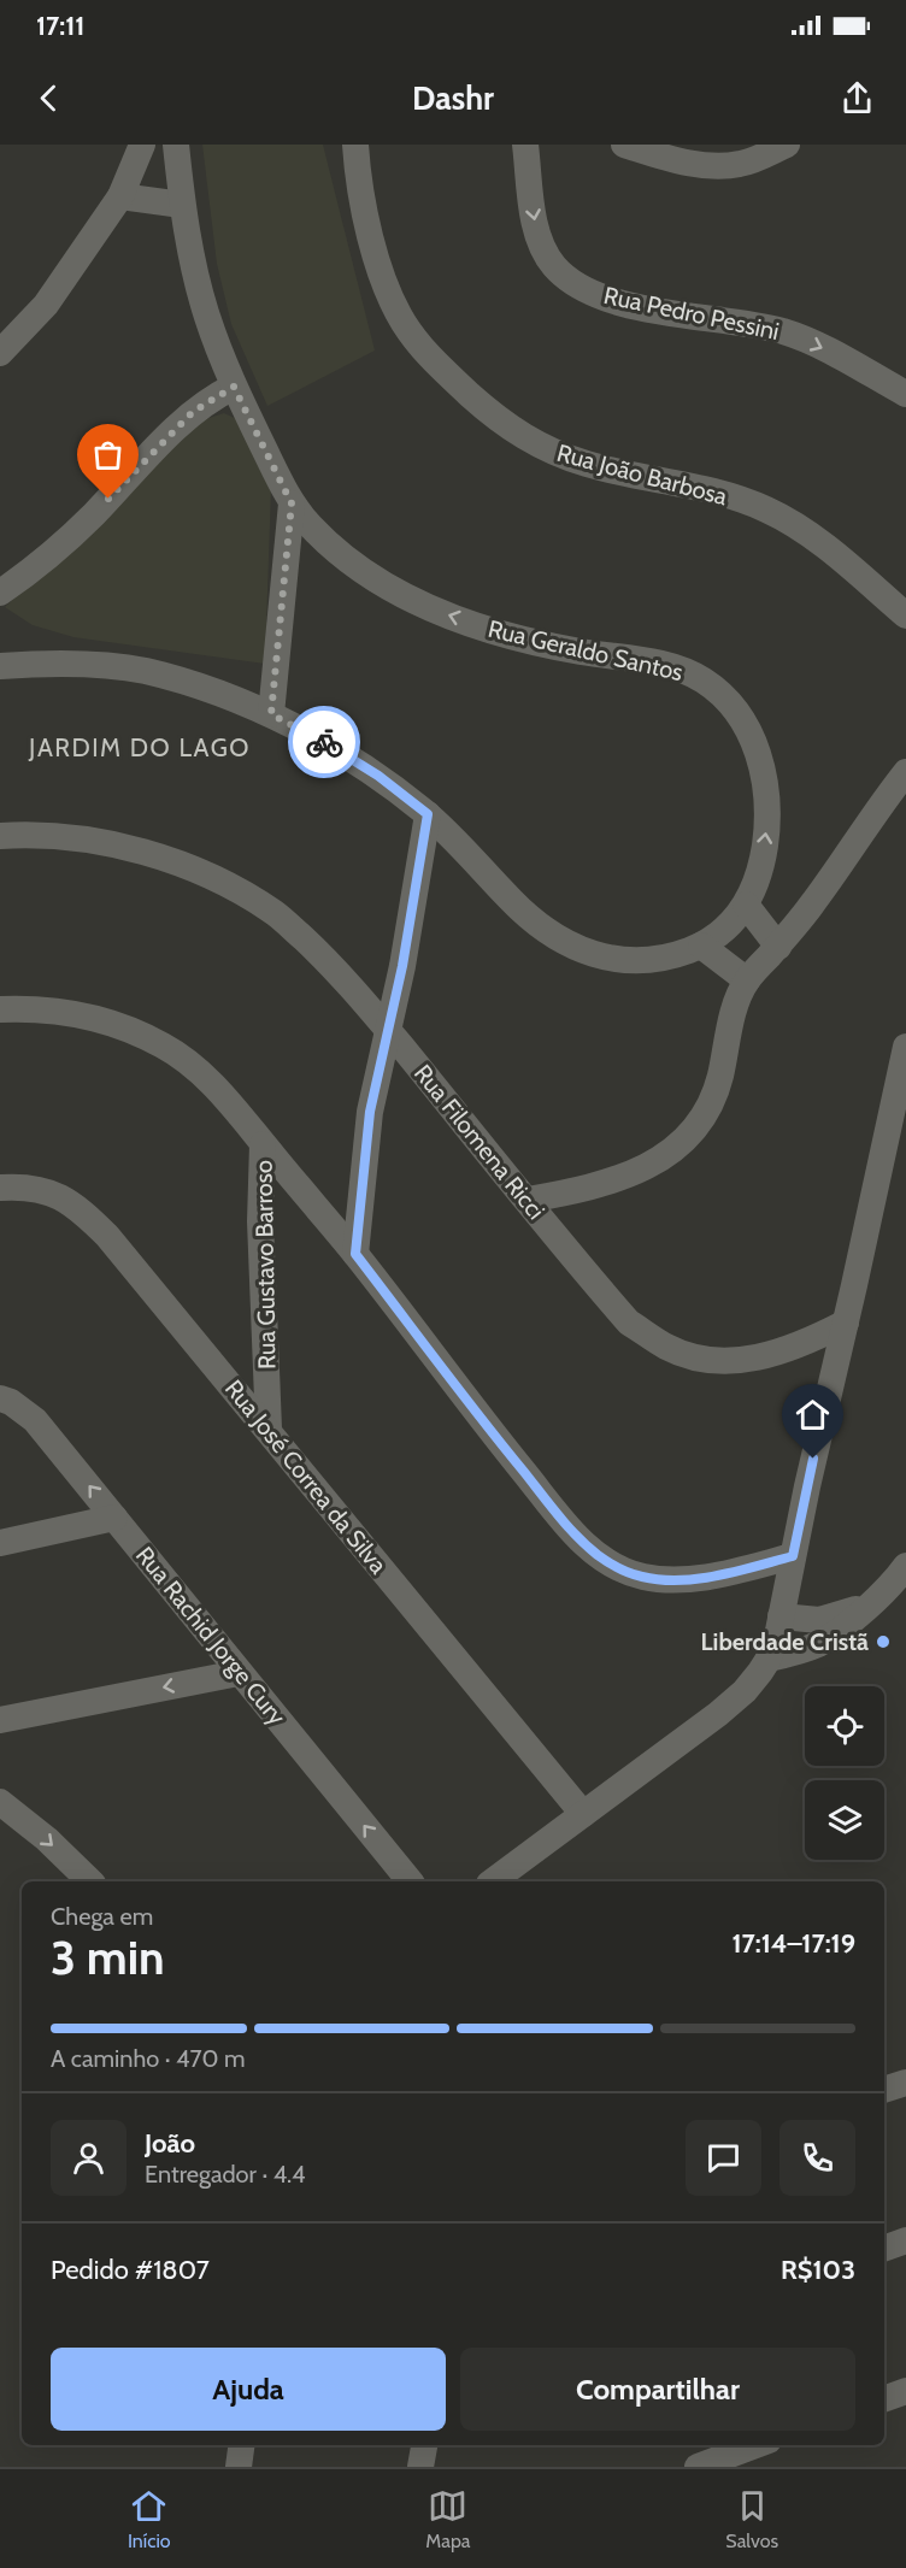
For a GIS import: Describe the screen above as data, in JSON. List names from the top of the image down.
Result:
{
  "streets": {
    "street": [
      "Rua Pedro Pessini",
      "Rua João Barbosa",
      "Rua Geraldo Santos",
      "Rua Filomena Ricci",
      "Rua Gustavo Barroso",
      "Rua José Correa da Silva",
      "Rua Rachid Jorge Cury"
    ]
  },
  "crossings": [
    ["Rua Gustavo Barroso", "Rua José Correa da Silva"]
  ],
  "one_way": ["Rua Pedro Pessini", "Rua Geraldo Santos", "Rua Rachid Jorge Cury"],
  "districts": ["JARDIM DO LAGO"],
  "places": ["Liberdade Cristã"],
  "page": {
    "status": "17:11",
    "header": "Dashr",
    "heading": ["3 min", "Chega em", "17:14–17:19"],
    "panel": [
      "João",
      "Entregador · 4.4",
      "Pedido #1807",
      "R$103"
    ],
    "bar": "A caminho · 470 m",
    "buttons": ["Ajuda", "Compartilhar"],
    "tabs": ["Início", "Mapa", "Salvos"]
  }
}
